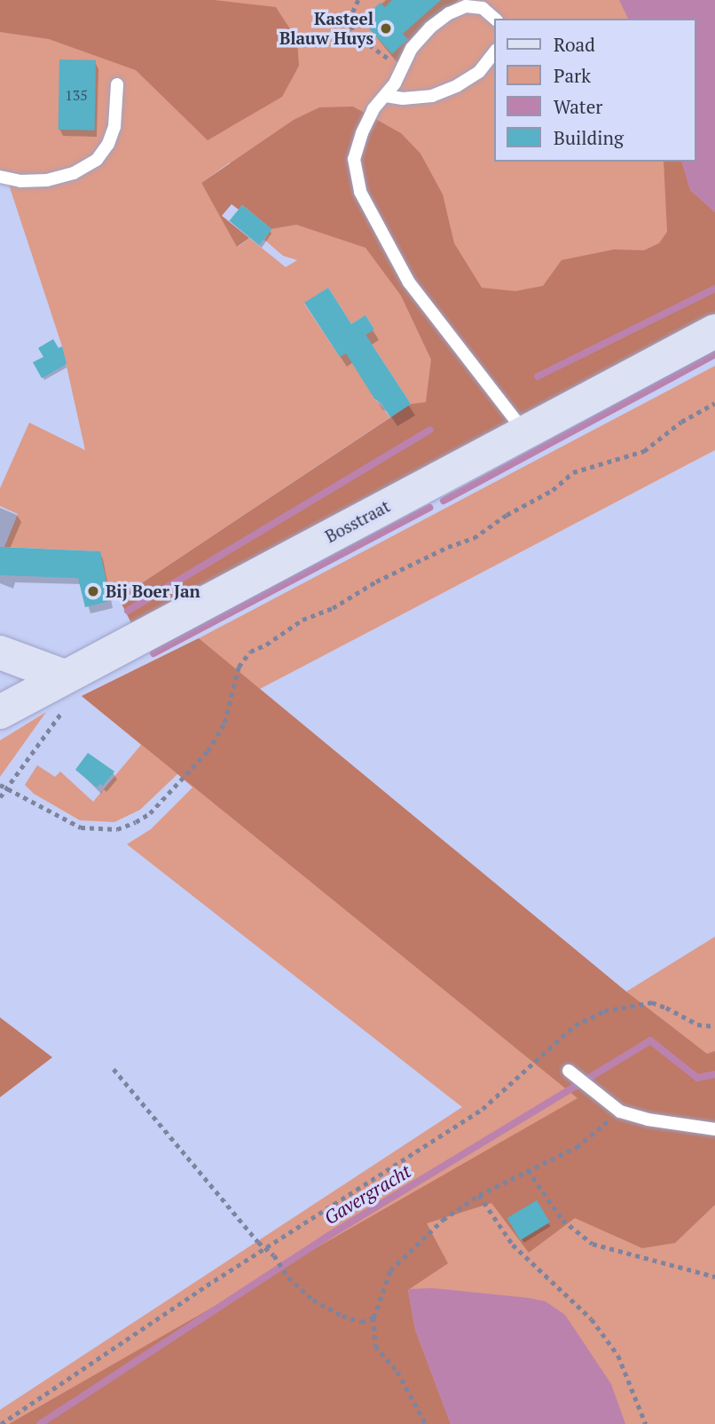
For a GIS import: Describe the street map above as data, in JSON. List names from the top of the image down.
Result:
{
  "streets": {
    "street": ["Bosstraat"]
  },
  "water": ["Gavergracht"],
  "places": ["Kasteel Blauw Huys", "Bij Boer Jan"],
  "house_numbers": ["135"],
  "legend": [
    "Road",
    "Park",
    "Water",
    "Building"
  ]
}
